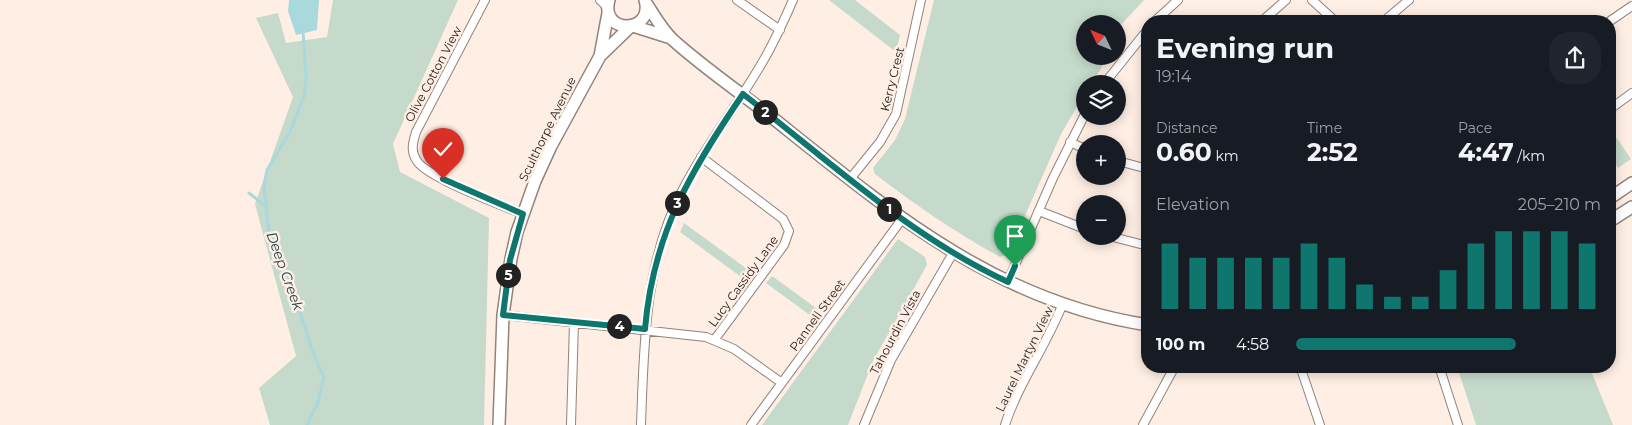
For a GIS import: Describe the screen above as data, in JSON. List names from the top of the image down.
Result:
{
  "streets": {
    "street": [
      "Olive Cotton View",
      "Kerry Crest",
      "Sculthorpe Avenue",
      "Lucy Cassidy Lane",
      "Pannell Street",
      "Tahourdin Vista",
      "Laurel Martyn View"
    ]
  },
  "crossings": [
    ["Olive Cotton View", "Sculthorpe Avenue"]
  ],
  "water": ["Deep Creek"],
  "north": "top left",
  "page": {
    "map_buttons": ["+", "−"],
    "heading": ["Evening run", "19:14"],
    "pins": [
      "2",
      "3",
      "1",
      "5",
      "4"
    ],
    "stats": [
      ["Distance", "0.60 km"],
      ["Time", "2:52"],
      ["Pace", "4:47 /km"]
    ],
    "chart": ["Elevation", "205–210 m"],
    "list": [
      {
        "name": "100 m",
        "note": "4:58"
      }
    ]
  }
}
